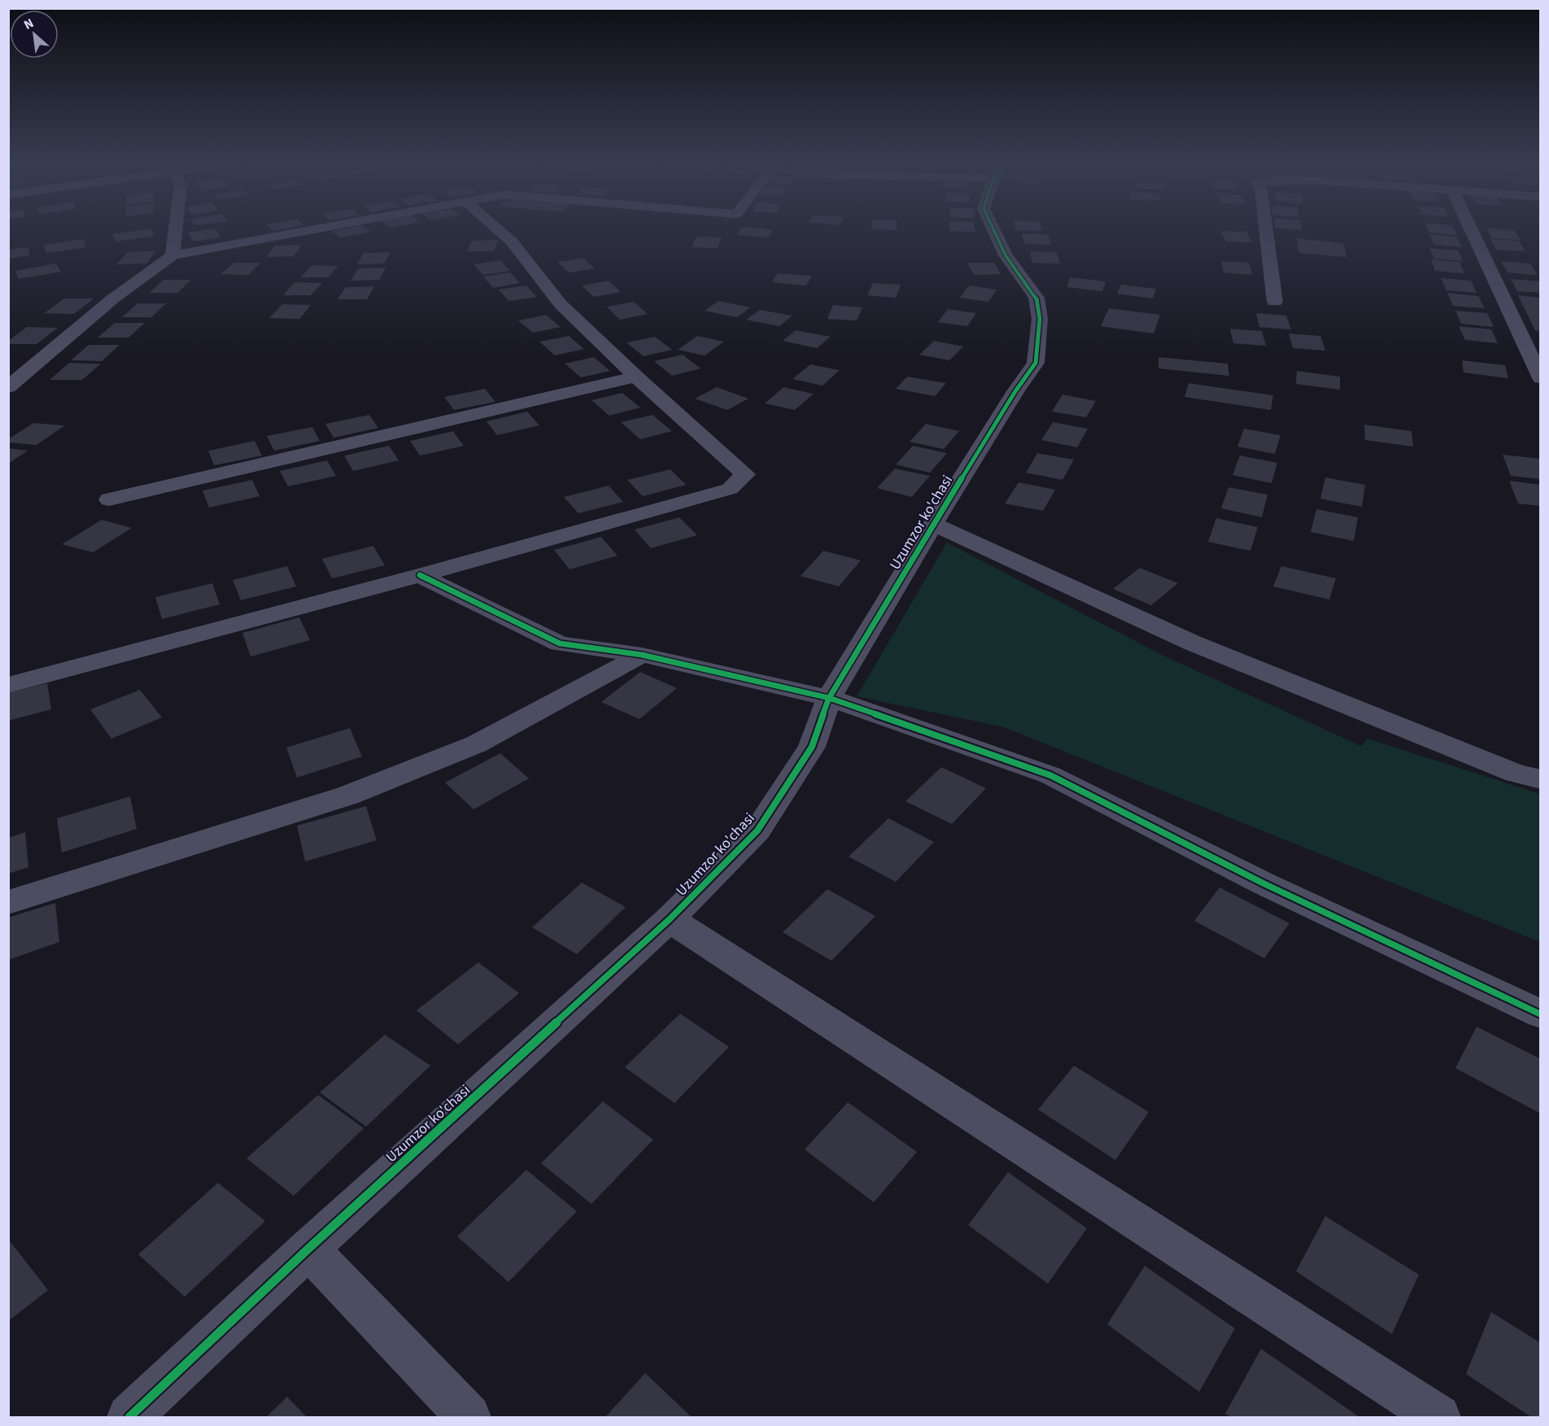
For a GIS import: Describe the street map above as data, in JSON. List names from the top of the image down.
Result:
{
  "streets": {
    "street": ["Uzumzor ko'chasi"]
  },
  "north": "top left"
}
